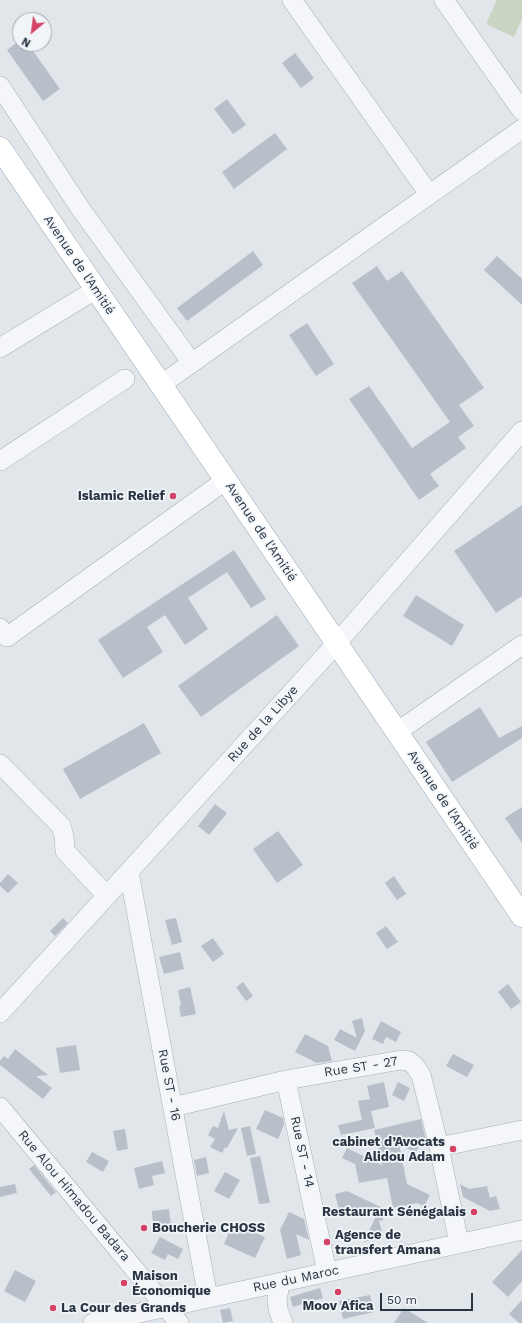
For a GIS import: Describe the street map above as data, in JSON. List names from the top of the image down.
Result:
{
  "streets": {
    "main road": ["Avenue de l'Amitié"],
    "street": [
      "Rue de la Libye",
      "Rue ST - 27",
      "Rue ST - 16",
      "Rue ST - 14",
      "Rue Alou Himadou Badara",
      "Rue du Maroc"
    ]
  },
  "crossings": [
    ["Avenue de l'Amitié", "Rue de la Libye"],
    ["Rue de la Libye", "Rue ST - 16"],
    ["Rue ST - 27", "Rue ST - 16"],
    ["Rue ST - 27", "Rue ST - 14"],
    ["Rue ST - 27", "Rue du Maroc"],
    ["Rue ST - 16", "Rue du Maroc"],
    ["Rue ST - 14", "Rue du Maroc"],
    ["Rue Alou Himadou Badara", "Rue du Maroc"]
  ],
  "places": [
    "Islamic Relief",
    "cabinet d’Avocats Alidou Adam",
    "Restaurant Sénégalais",
    "Boucherie CHOSS",
    "Agence de transfert Amana",
    "Maison Économique",
    "Moov Afica",
    "La Cour des Grands"
  ],
  "scale_bar": "50 m",
  "north": "bottom left"
}
